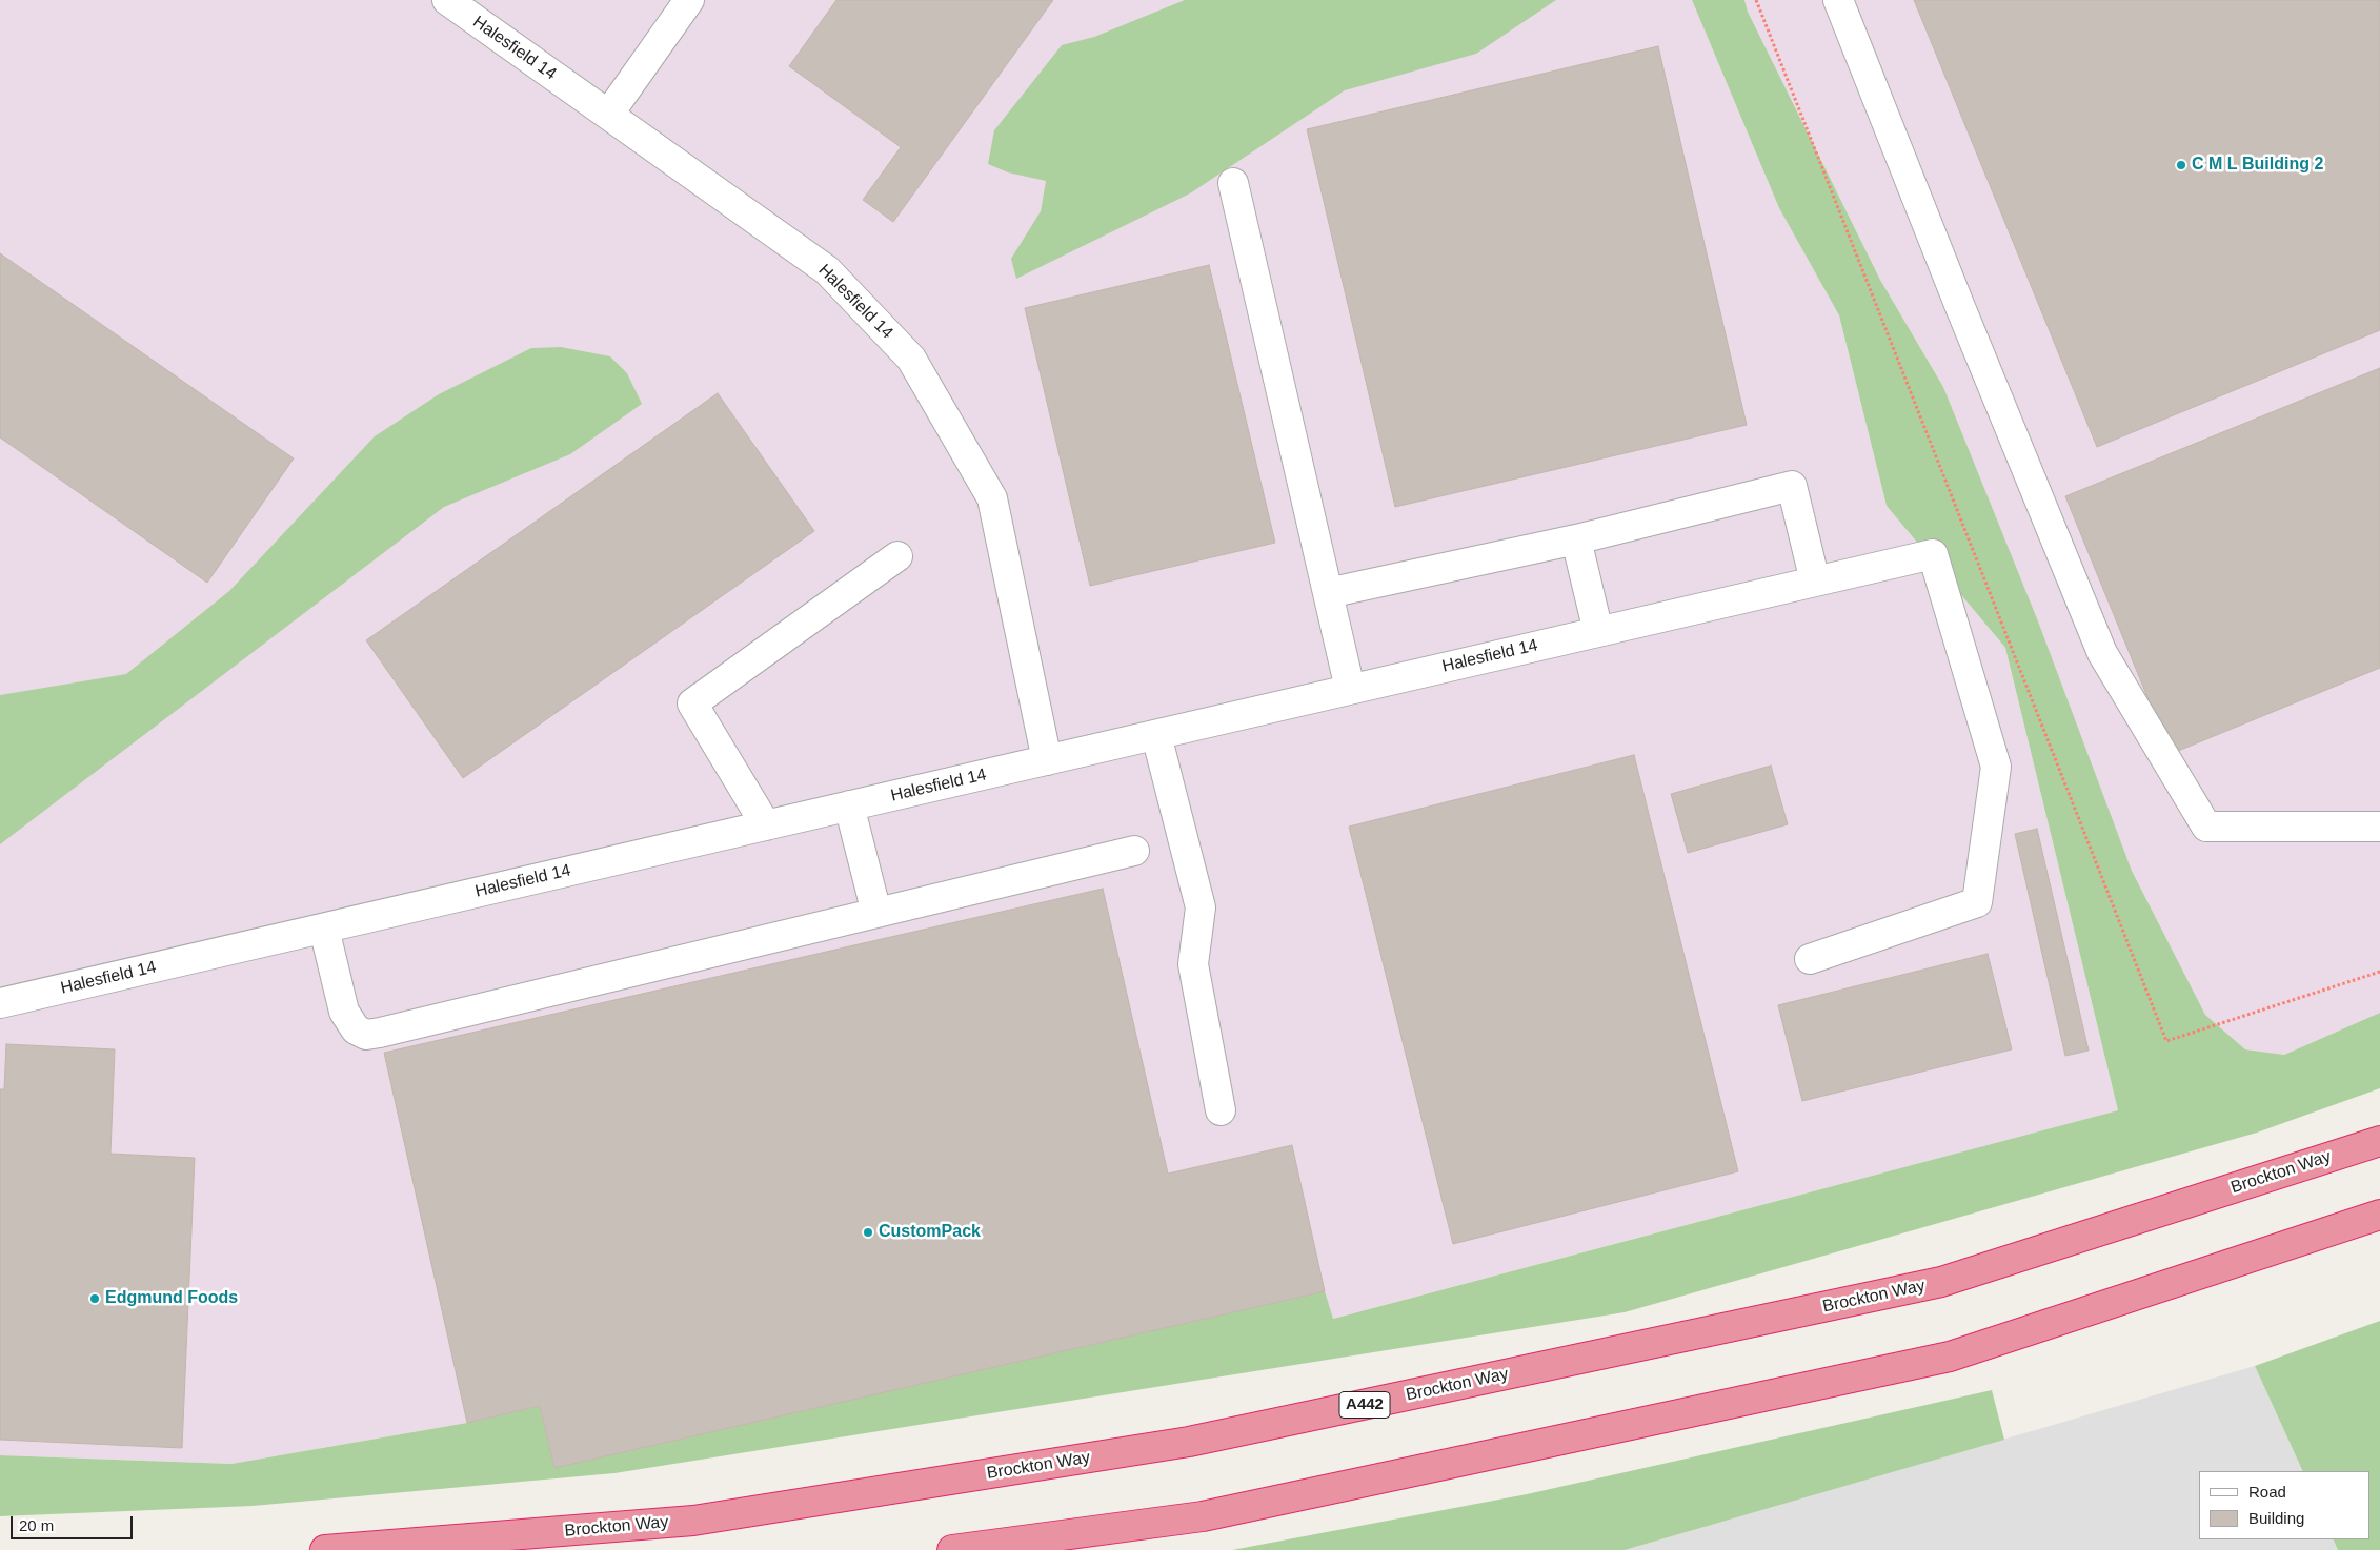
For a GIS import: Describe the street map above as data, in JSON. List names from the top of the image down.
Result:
{
  "streets": {
    "highway": ["Brockton Way", "A442"],
    "street": ["Halesfield 14"]
  },
  "places": ["C M L Building 2", "CustomPack", "Edgmund Foods"],
  "legend": ["Road", "Building"],
  "scale_bar": "20 m"
}
